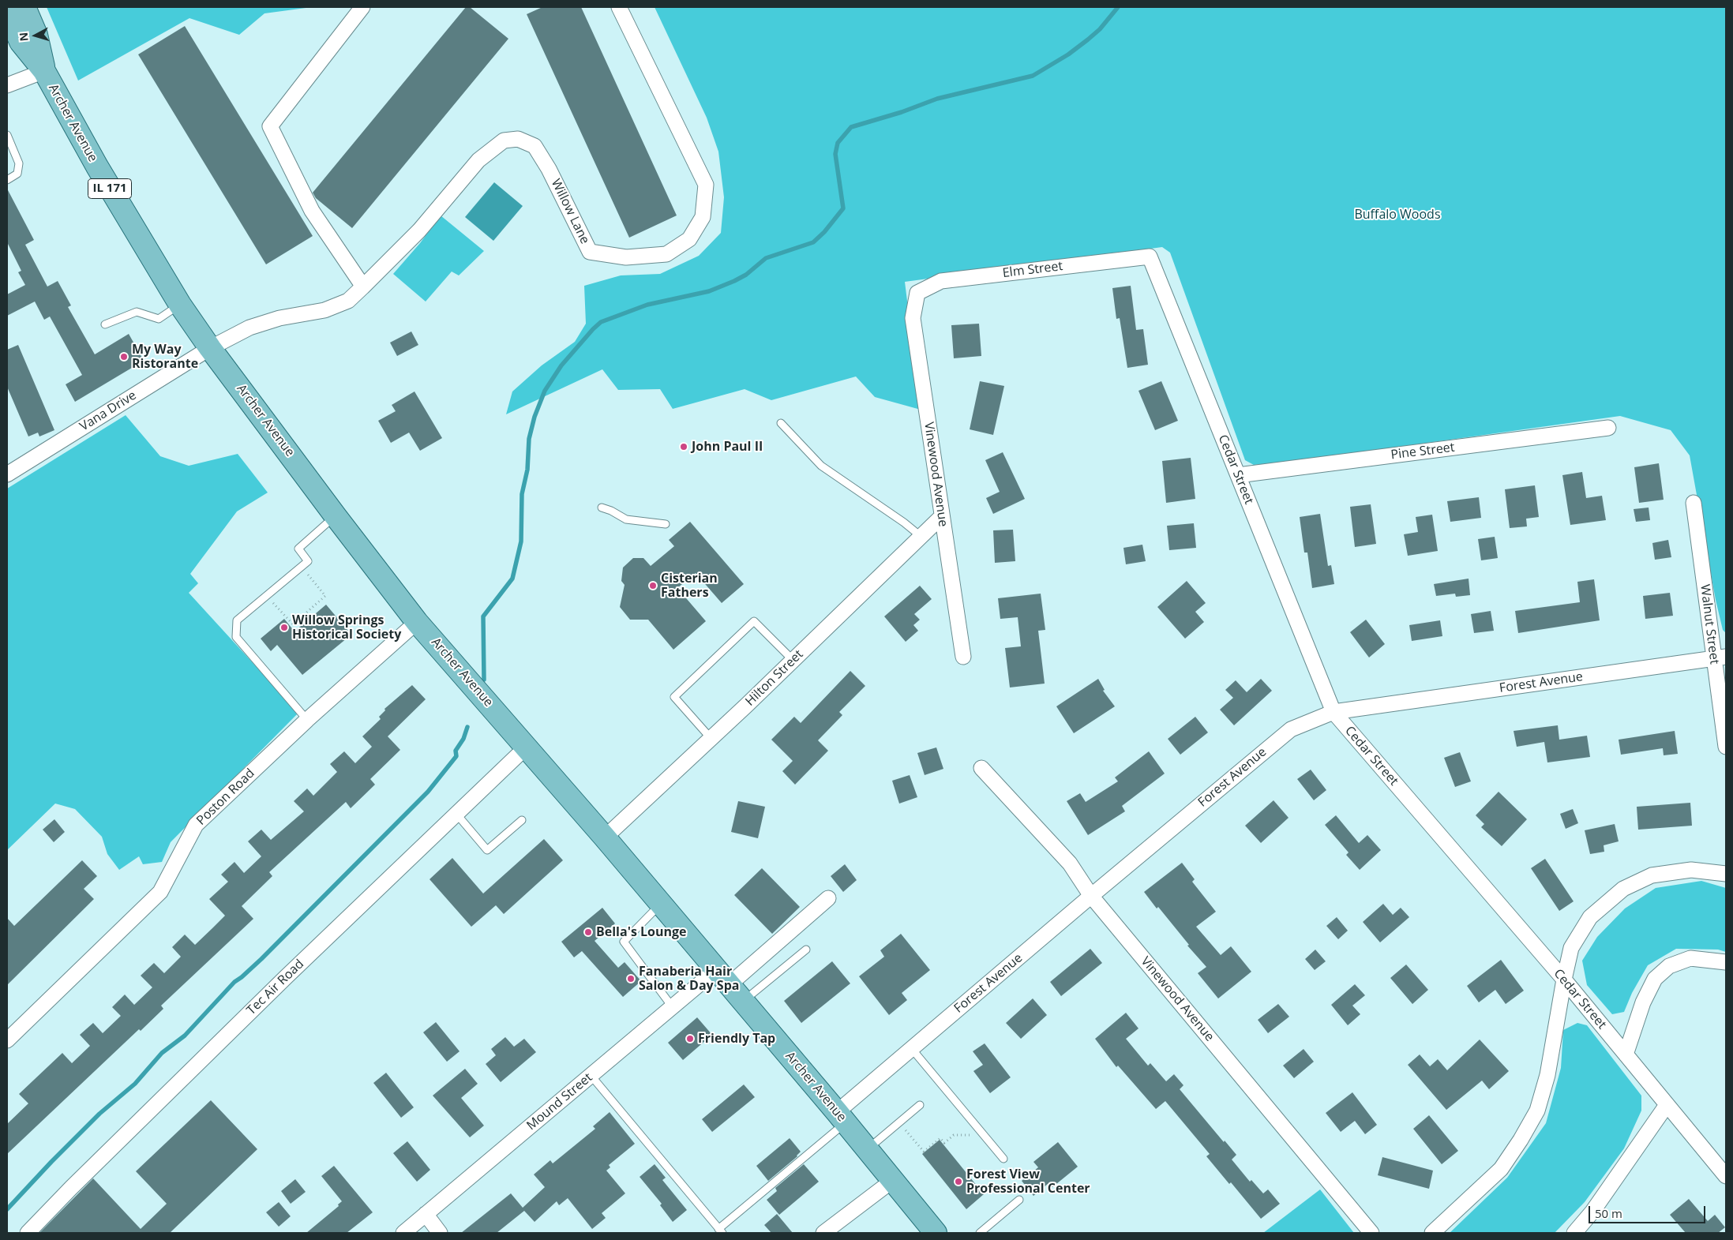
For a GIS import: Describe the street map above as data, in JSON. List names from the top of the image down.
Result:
{
  "streets": {
    "main road": ["Archer Avenue", "IL 171"],
    "street": [
      "Willow Lane",
      "Elm Street",
      "Vana Drive",
      "Pine Street",
      "Cedar Street",
      "Vinewood Avenue",
      "Walnut Street",
      "Hilton Street",
      "Forest Avenue",
      "Poston Road",
      "Tec Air Road",
      "Mound Street"
    ]
  },
  "crossings": [
    ["Archer Avenue", "Willow Lane"],
    ["Archer Avenue", "Vana Drive"],
    ["Archer Avenue", "Hilton Street"],
    ["Archer Avenue", "Forest Avenue"],
    ["Archer Avenue", "Poston Road"],
    ["Archer Avenue", "Tec Air Road"],
    ["Archer Avenue", "Mound Street"],
    ["Willow Lane", "Vana Drive"],
    ["Elm Street", "Cedar Street"],
    ["Elm Street", "Vinewood Avenue"],
    ["Pine Street", "Cedar Street"],
    ["Cedar Street", "Forest Avenue"],
    ["Vinewood Avenue", "Hilton Street"],
    ["Vinewood Avenue", "Forest Avenue"],
    ["Walnut Street", "Forest Avenue"]
  ],
  "parks": ["Buffalo Woods"],
  "places": [
    "My Way Ristorante",
    "John Paul II",
    "Cisterian Fathers",
    "Willow Springs Historical Society",
    "Bella's Lounge",
    "Fanaberia Hair Salon & Day Spa",
    "Friendly Tap",
    "Forest View Professional Center"
  ],
  "scale_bar": "50 m",
  "north": "left"
}
